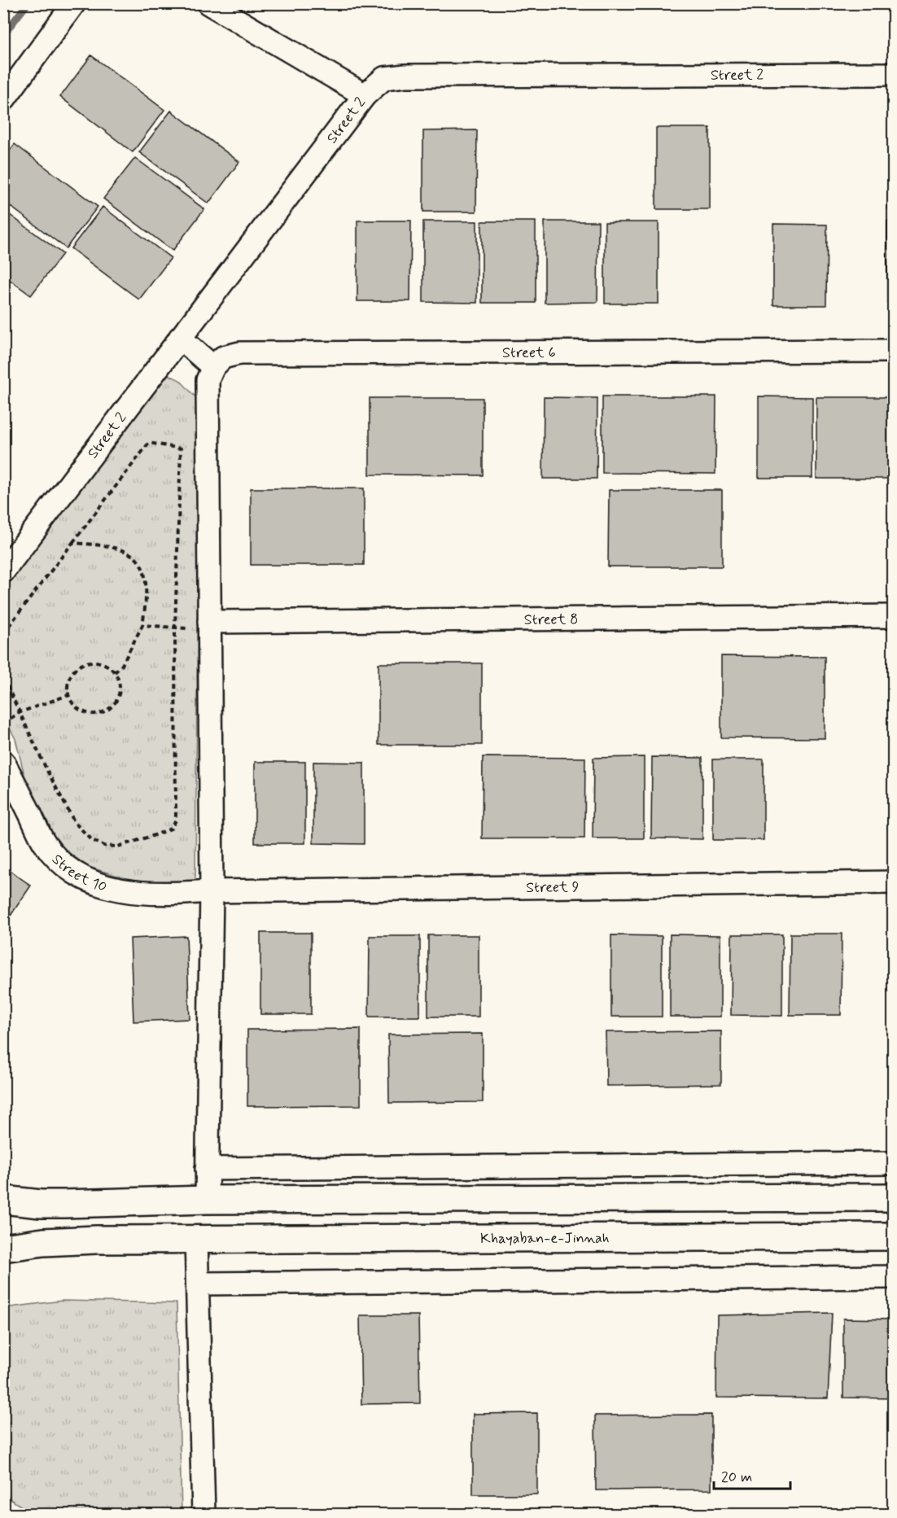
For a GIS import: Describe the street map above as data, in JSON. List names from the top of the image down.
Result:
{
  "streets": {
    "main road": ["Khayaban-e-Jinnah"],
    "street": [
      "Street 2",
      "Street 6",
      "Street 8",
      "Street 10",
      "Street 9"
    ]
  },
  "crossings": [
    ["Street 10", "Street 9"]
  ],
  "scale_bar": "20 m"
}
